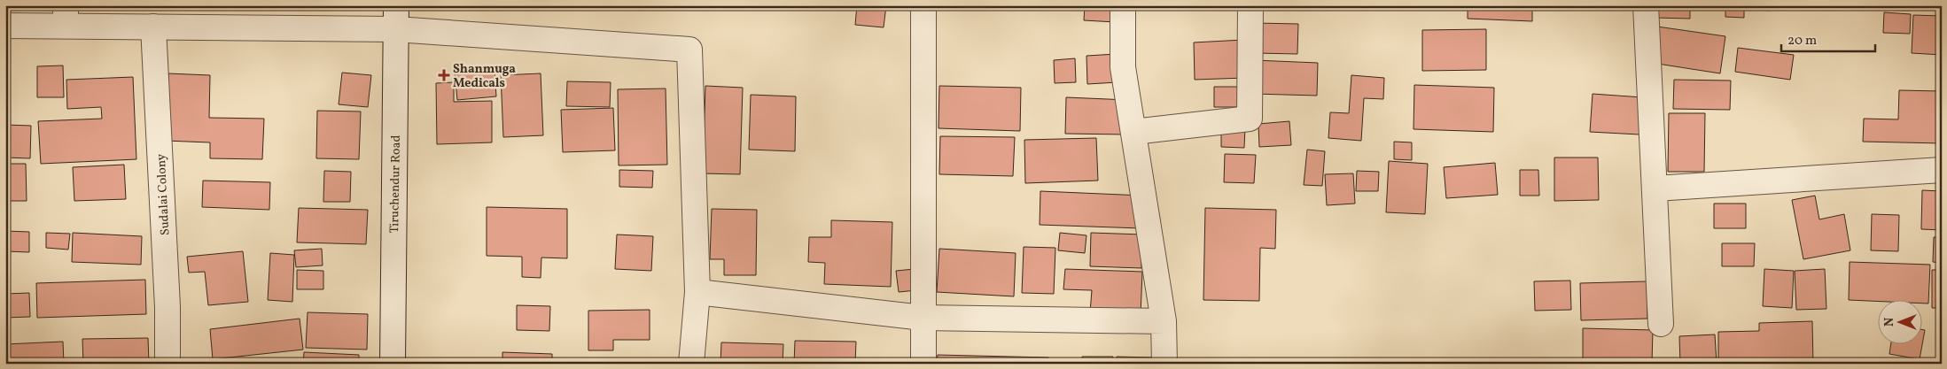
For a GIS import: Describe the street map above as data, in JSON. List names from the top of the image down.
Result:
{
  "streets": {
    "street": ["Tiruchendur Road", "Sudalai Colony"]
  },
  "places": {
    "health": ["Shanmuga Medicals"]
  },
  "scale_bar": "20 m",
  "north": "left"
}
